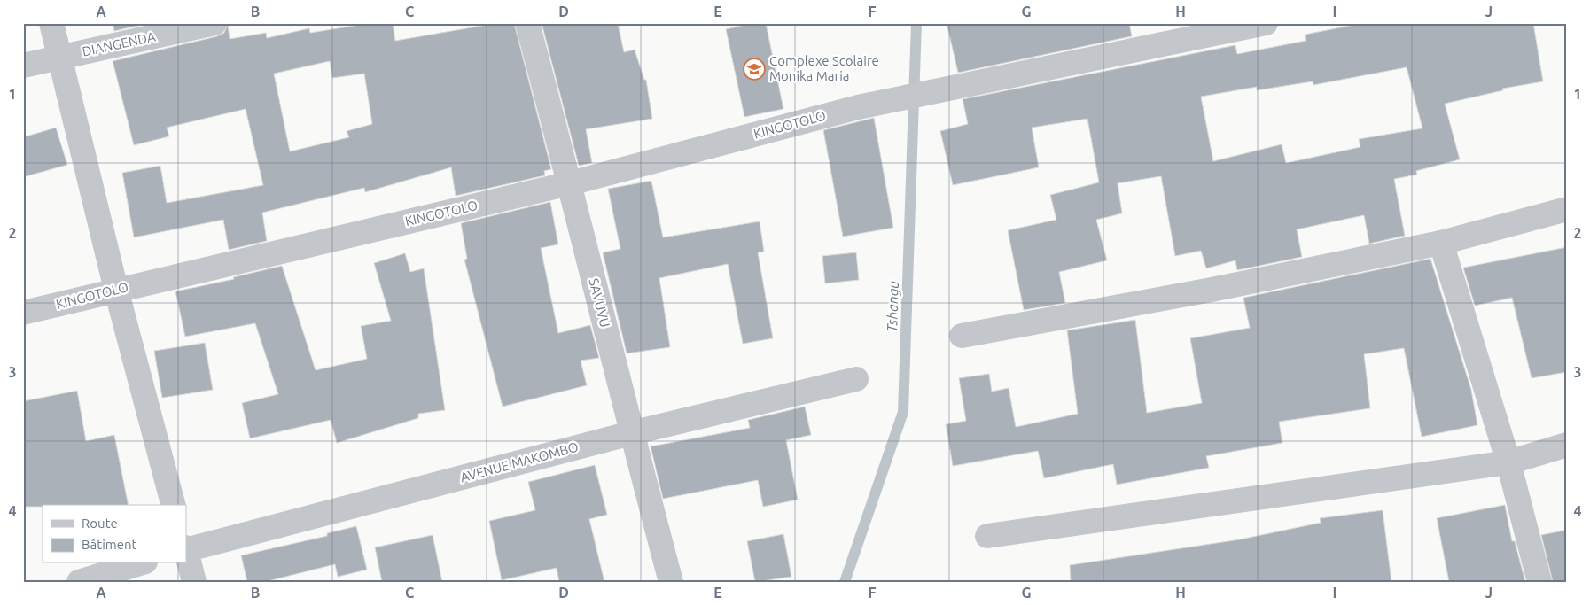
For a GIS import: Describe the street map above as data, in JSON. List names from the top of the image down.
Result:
{
  "streets": {
    "street": [
      "DIANGENDA",
      "KINGOTOLO",
      "SAVUVU",
      "AVENUE MAKOMBO"
    ]
  },
  "crossings": [
    ["KINGOTOLO", "SAVUVU"],
    ["SAVUVU", "AVENUE MAKOMBO"]
  ],
  "water": ["Tshangu"],
  "places": {
    "school or university": ["Complexe Scolaire Monika Maria"]
  },
  "legend": ["Route", "Bâtiment"],
  "grid": {
    "columns": [
      "A",
      "B",
      "C",
      "D",
      "E",
      "F",
      "G",
      "H",
      "I",
      "J"
    ],
    "rows": [
      "1",
      "2",
      "3",
      "4"
    ]
  }
}
